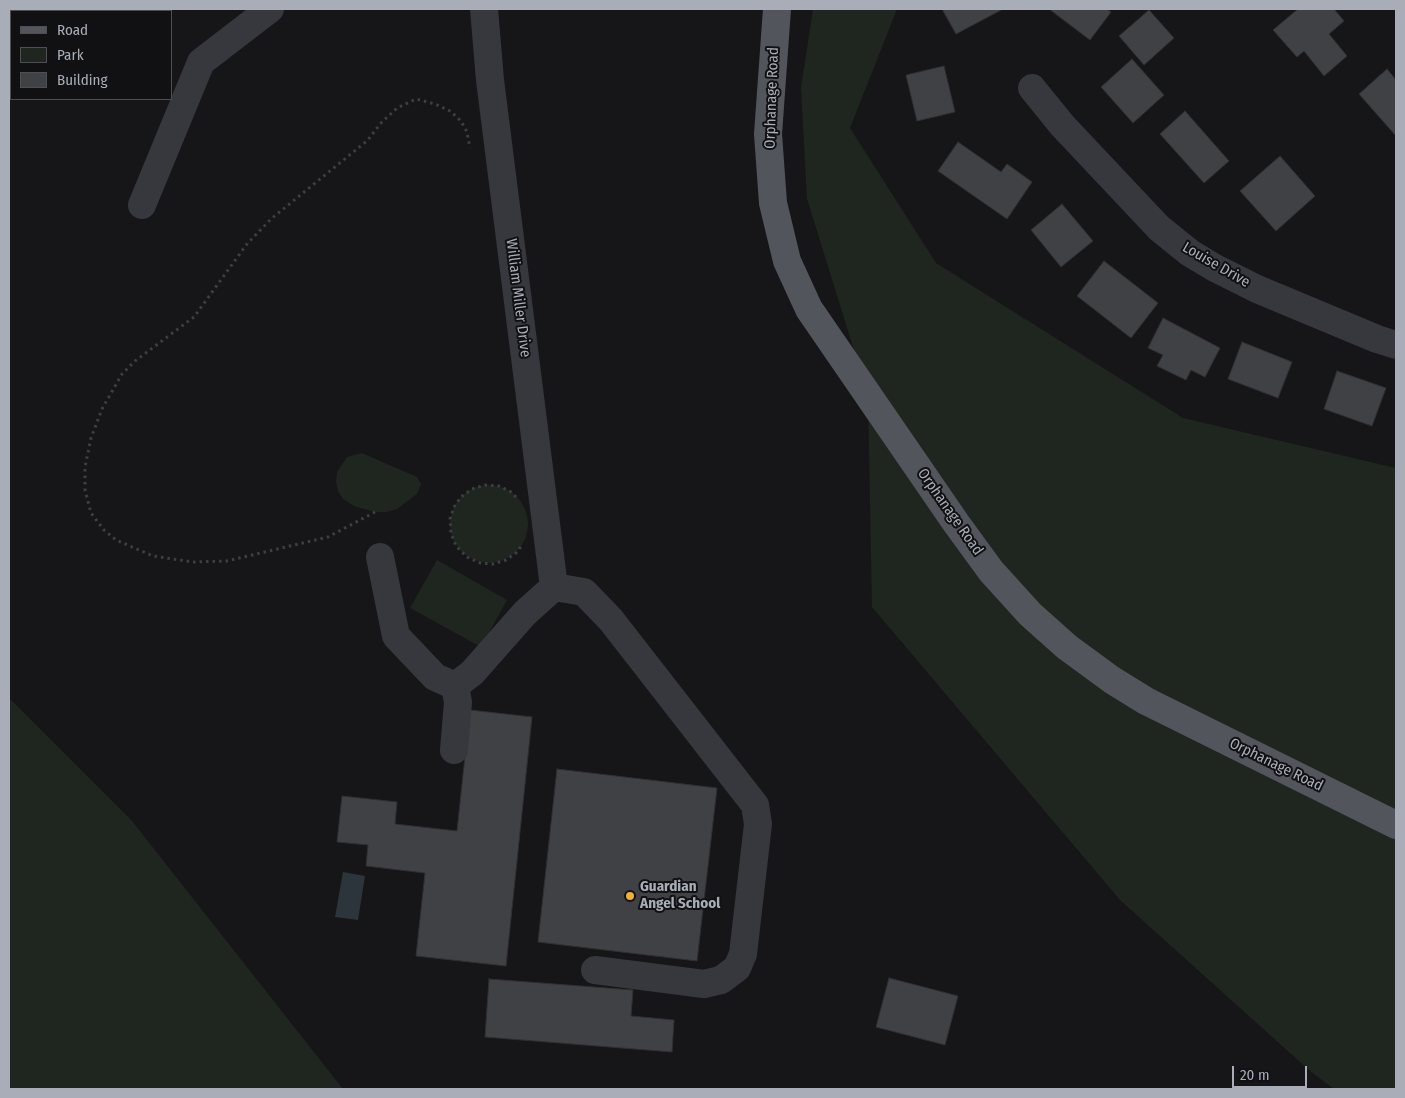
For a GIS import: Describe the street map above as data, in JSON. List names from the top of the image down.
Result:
{
  "streets": {
    "main road": ["Orphanage Road"],
    "street": ["Louise Drive", "William Miller Drive"]
  },
  "places": ["Guardian Angel School"],
  "legend": ["Road", "Park", "Building"],
  "scale_bar": "20 m"
}
